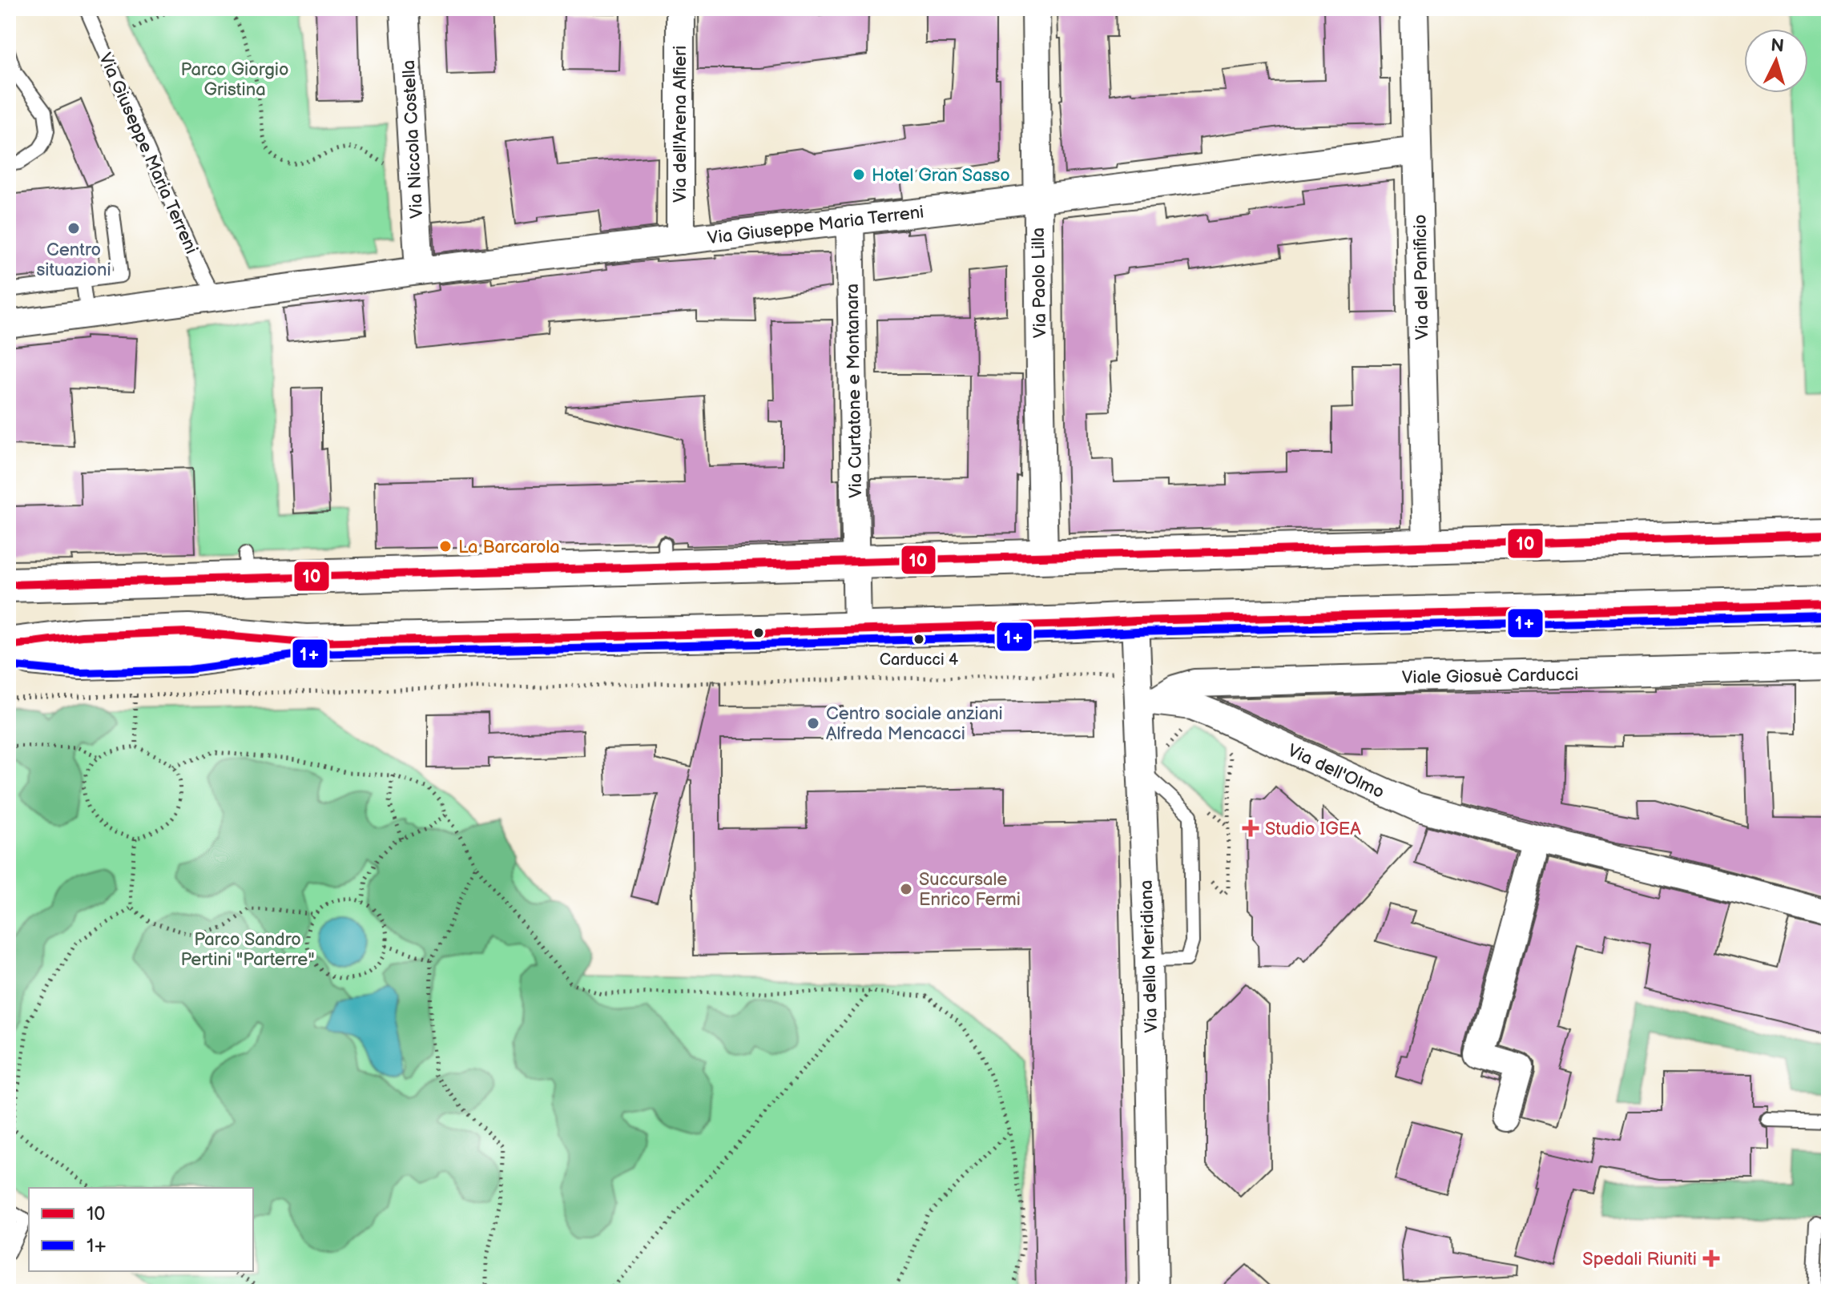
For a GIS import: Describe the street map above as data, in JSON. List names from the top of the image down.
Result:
{
  "streets": {
    "street": [
      "Via dell'Arena Alfieri",
      "Via Niccola Costella",
      "Via Giuseppe Maria Terreni",
      "Via del Panificio",
      "Via Paolo Lilla",
      "Via Curtatone e Montanara",
      "Viale Giosuè Carducci",
      "Via dell'Olmo",
      "Via della Meridiana"
    ]
  },
  "crossings": [
    ["Via dell'Arena Alfieri", "Via Giuseppe Maria Terreni"],
    ["Via Niccola Costella", "Via Giuseppe Maria Terreni"],
    ["Via Giuseppe Maria Terreni", "Via del Panificio"],
    ["Via Giuseppe Maria Terreni", "Via Paolo Lilla"],
    ["Via Giuseppe Maria Terreni", "Via Curtatone e Montanara"],
    ["Viale Giosuè Carducci", "Via dell'Olmo"],
    ["Viale Giosuè Carducci", "Via della Meridiana"],
    ["Via dell'Olmo", "Via della Meridiana"]
  ],
  "parks": ["Parco Giorgio Gristina", "Parco Sandro Pertini \"Parterre\""],
  "places": {
    "other": [
      "Hotel Gran Sasso",
      "Centro situazioni",
      "La Barcarola",
      "Carducci 4",
      "Centro sociale anziani Alfreda Mencacci",
      "Succursale Enrico Fermi"
    ],
    "health": ["Studio IGEA", "Spedali Riuniti"]
  },
  "lines": ["transit line 10", "transit line 1+"],
  "legend": ["10", "1+"],
  "north": "top"
}
